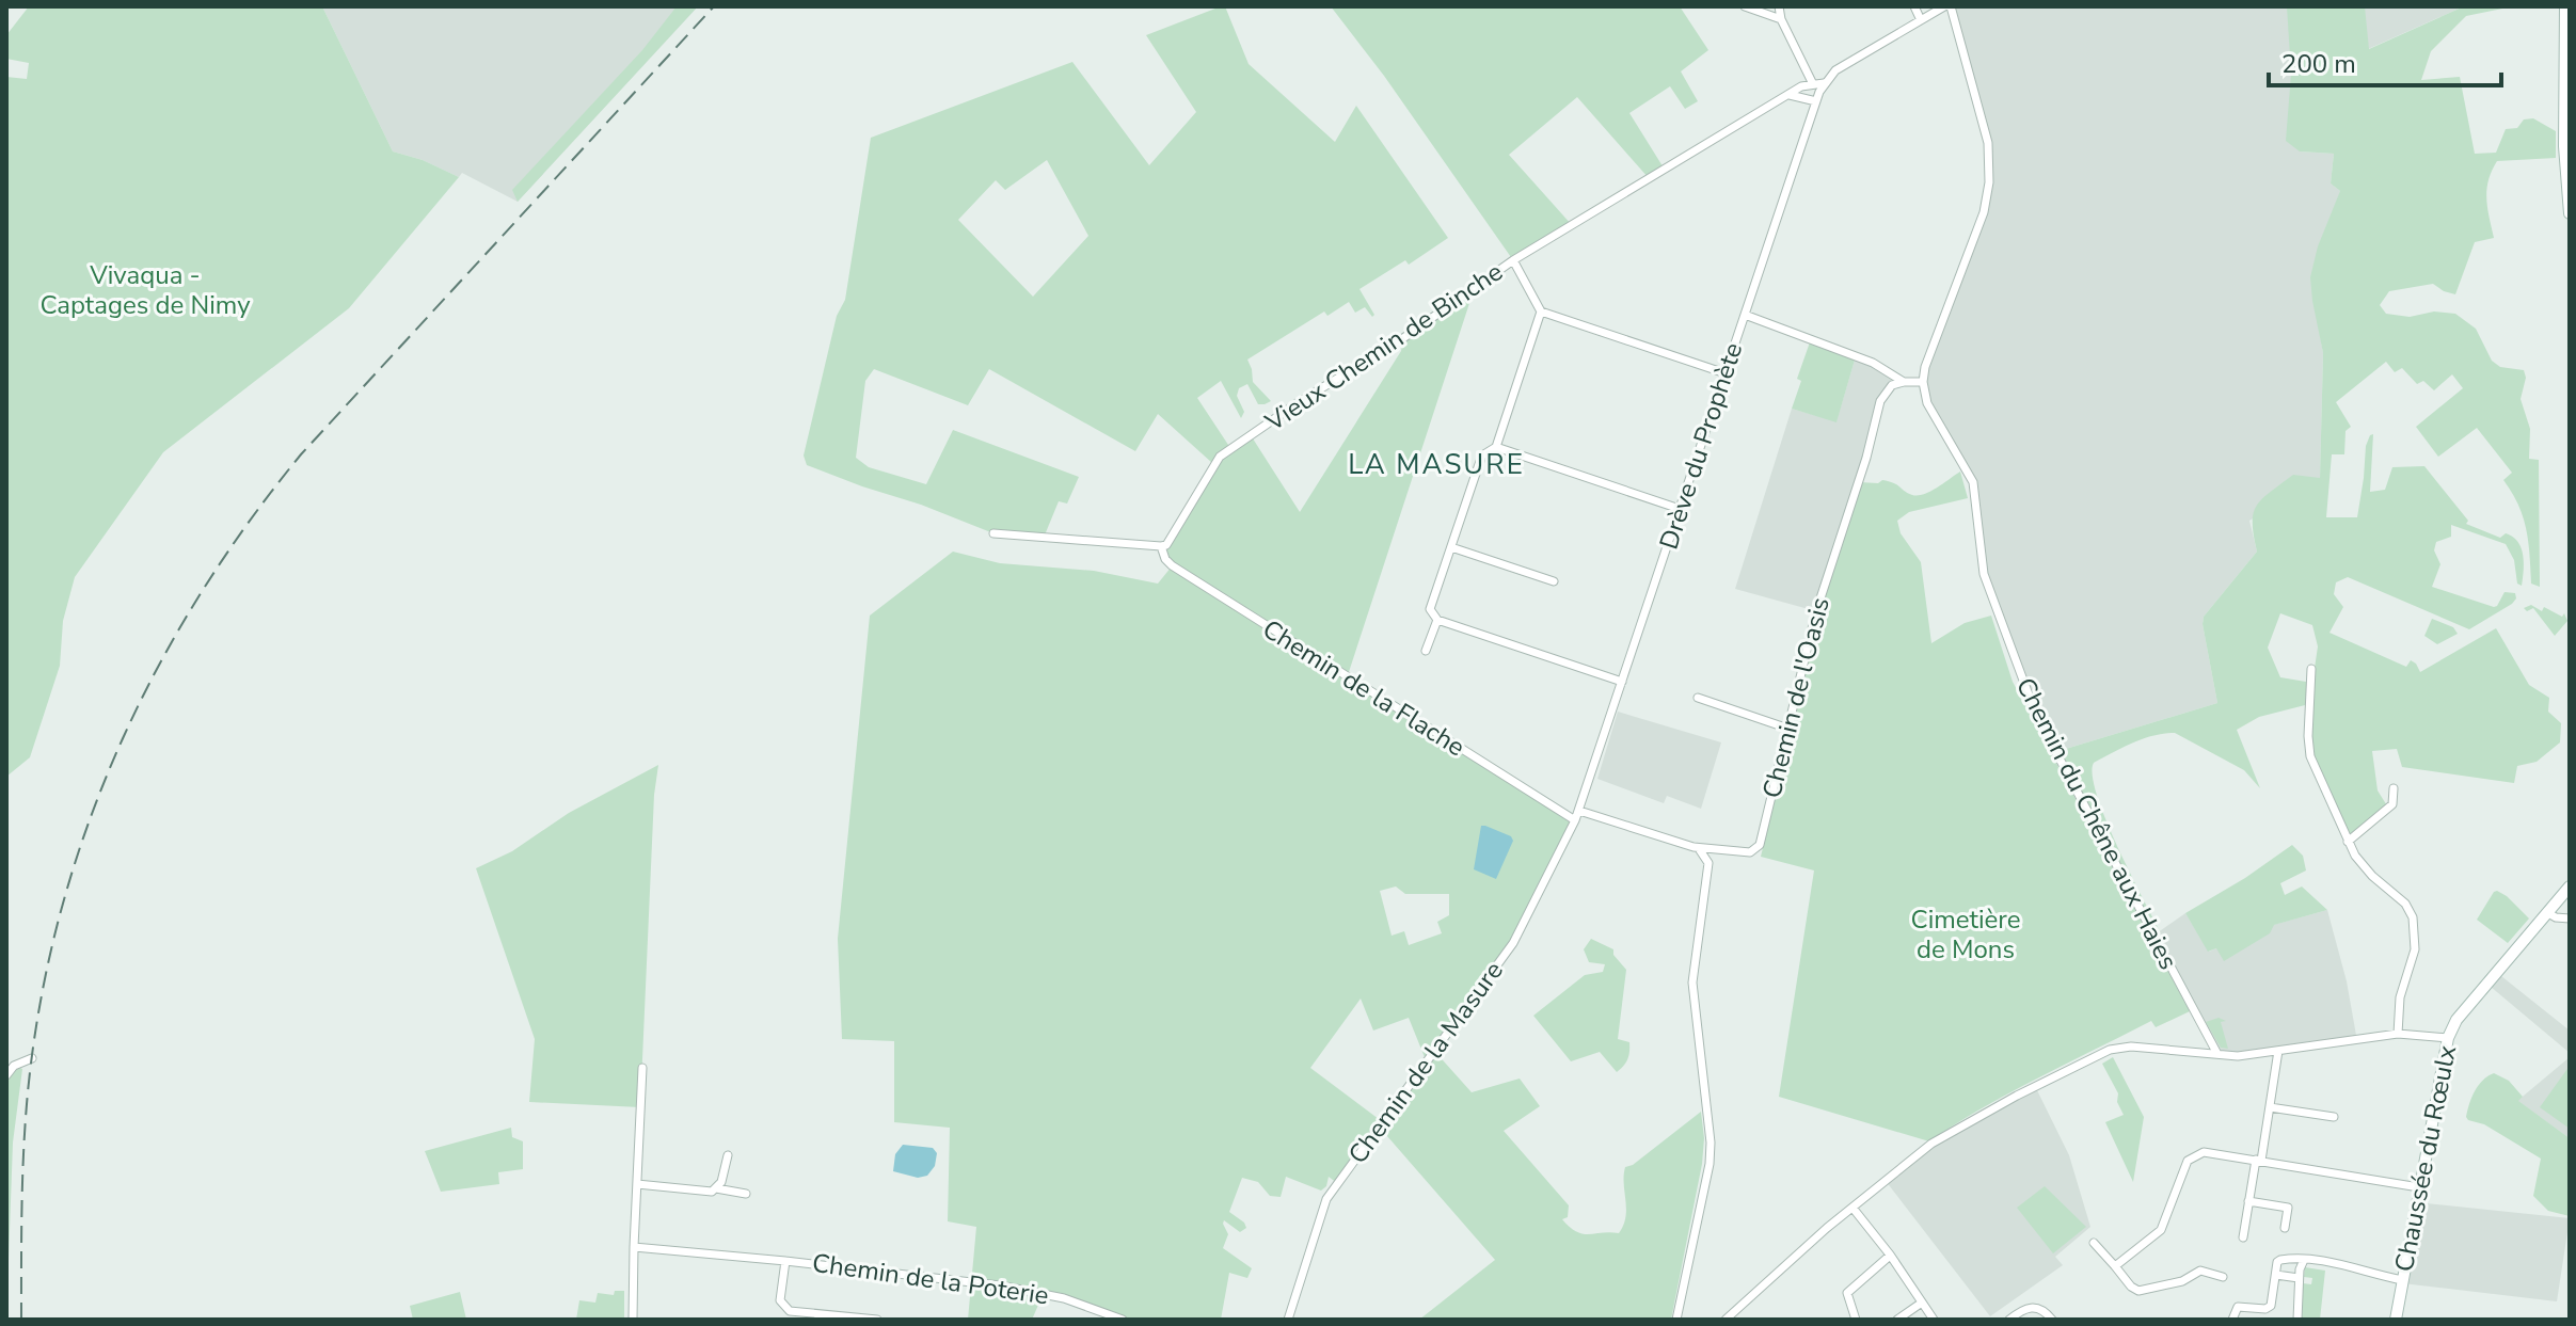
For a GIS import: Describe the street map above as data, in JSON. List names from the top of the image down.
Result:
{
  "streets": {
    "main road": ["Chaussée du Rœulx"],
    "street": [
      "Vieux Chemin de Binche",
      "Drève du Prophète",
      "Chemin de la Flache",
      "Chemin de l'Oasis",
      "Chemin du Chêne aux Haies",
      "Chemin de la Masure",
      "Chemin de la Poterie"
    ]
  },
  "crossings": [
    ["Vieux Chemin de Binche", "Drève du Prophète"],
    ["Vieux Chemin de Binche", "Chemin de la Flache"],
    ["Drève du Prophète", "Chemin de l'Oasis"],
    ["Drève du Prophète", "Chemin de la Masure"],
    ["Chemin de la Flache", "Chemin de la Masure"],
    ["Chemin de l'Oasis", "Chemin de la Masure"]
  ],
  "districts": ["LA MASURE"],
  "parks": ["Vivaqua - Captages de Nimy", "Cimetière de Mons"],
  "scale_bar": "200 m"
}
